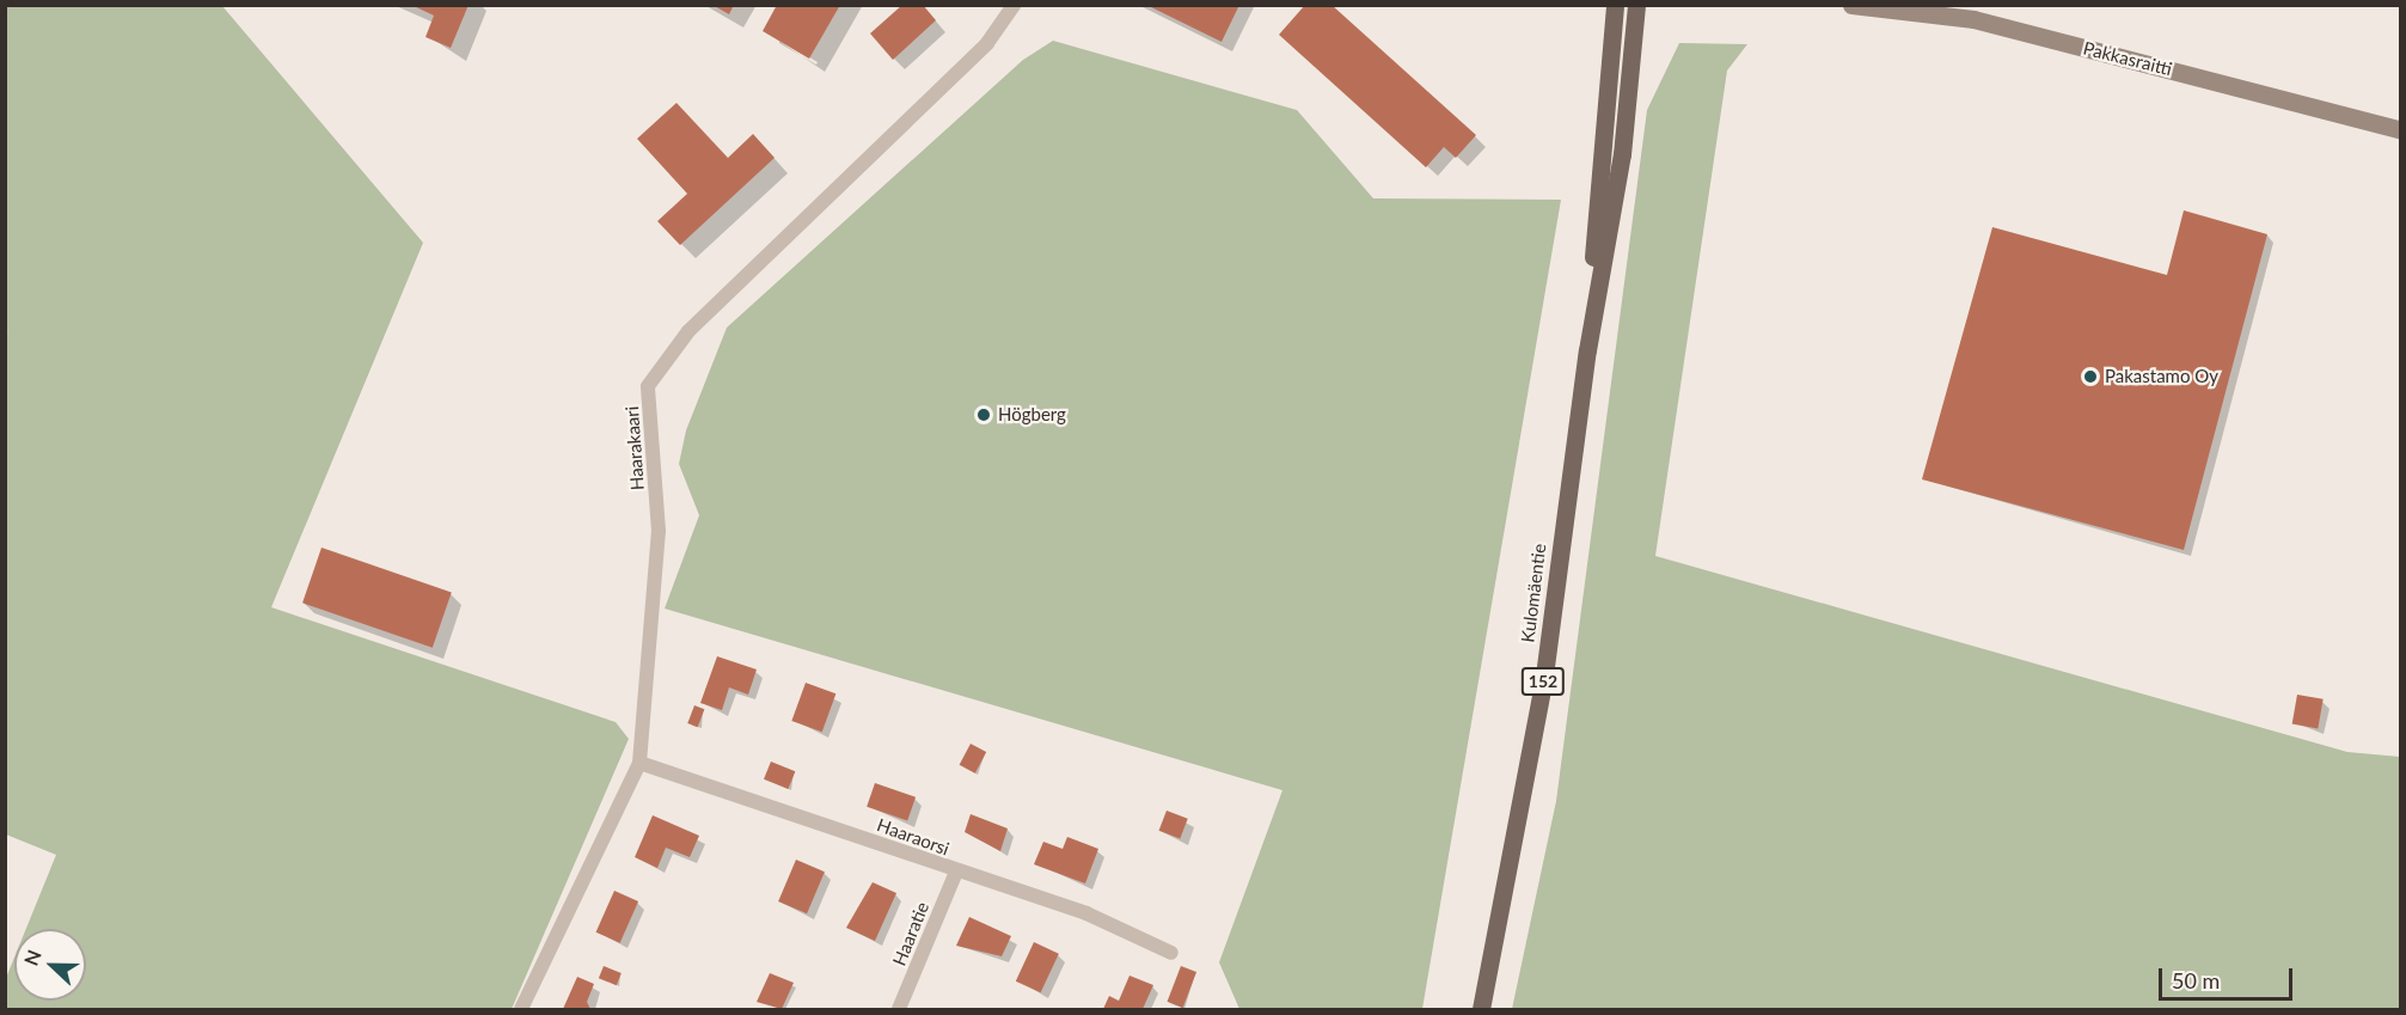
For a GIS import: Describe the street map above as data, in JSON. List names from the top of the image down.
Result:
{
  "streets": {
    "main road": ["Kulomäentie", "152"],
    "street": [
      "Pakkasraitti",
      "Haarakaari",
      "Haaraorsi",
      "Haaratie"
    ]
  },
  "crossings": [
    ["Haarakaari", "Haaraorsi"],
    ["Haaraorsi", "Haaratie"]
  ],
  "places": ["Pakastamo Oy", "Högberg"],
  "scale_bar": "50 m",
  "north": "left"
}
